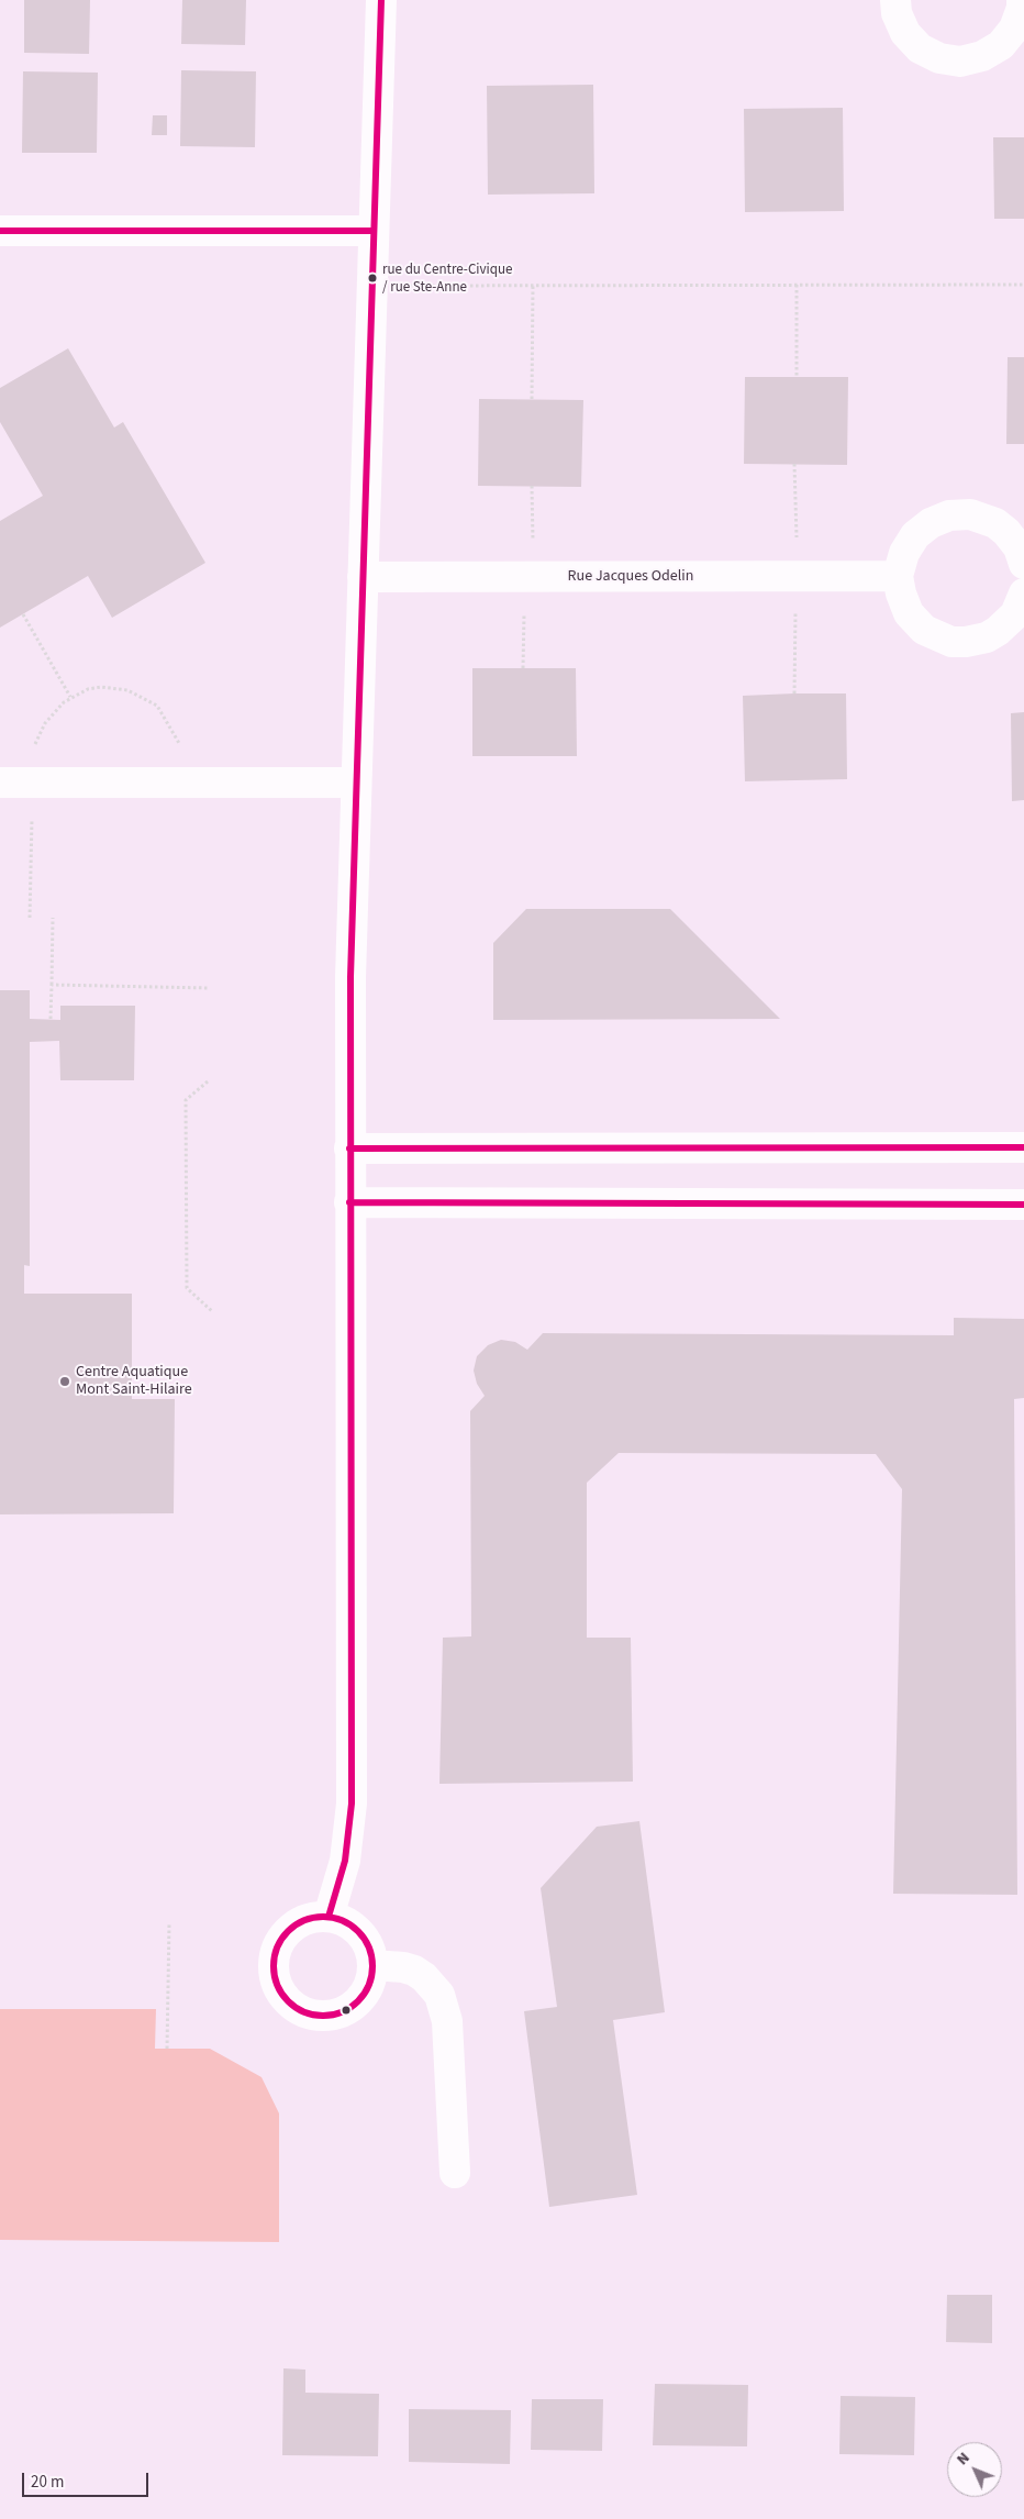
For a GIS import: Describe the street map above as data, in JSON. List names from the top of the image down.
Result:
{
  "streets": {
    "street": ["Rue Jacques Odelin"]
  },
  "places": ["rue du Centre-Civique / rue Ste-Anne", "Centre Aquatique Mont Saint-Hilaire"],
  "scale_bar": "20 m",
  "north": "top left"
}
